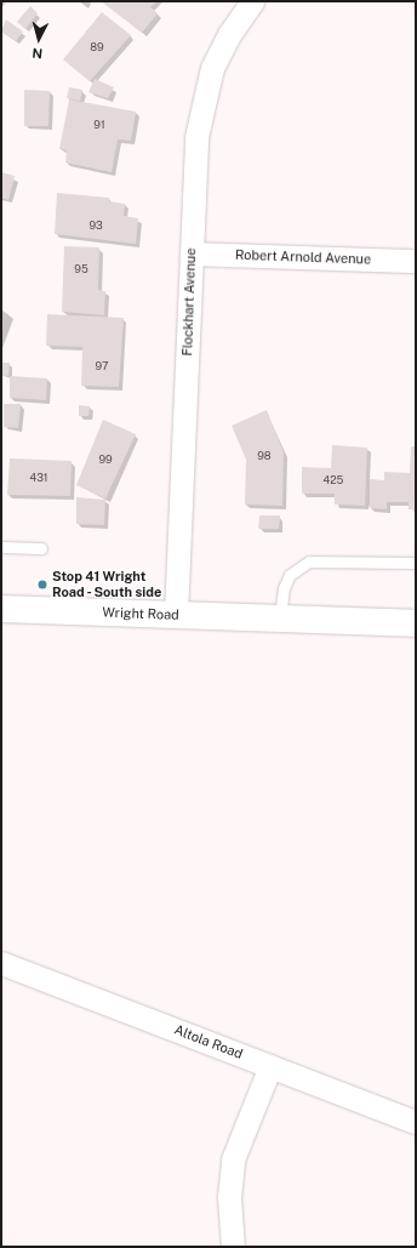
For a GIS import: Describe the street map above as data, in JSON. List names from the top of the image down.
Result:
{
  "streets": {
    "main road": ["Wright Road"],
    "street": ["Robert Arnold Avenue", "Flockhart Avenue", "Altola Road"]
  },
  "crossings": [
    ["Robert Arnold Avenue", "Flockhart Avenue"],
    ["Flockhart Avenue", "Wright Road"]
  ],
  "places": ["Stop 41 Wright Road - South side"],
  "house_numbers": [
    "89",
    "91",
    "93",
    "95",
    "97",
    "98",
    "99",
    "431",
    "425"
  ],
  "north": "bottom"
}
